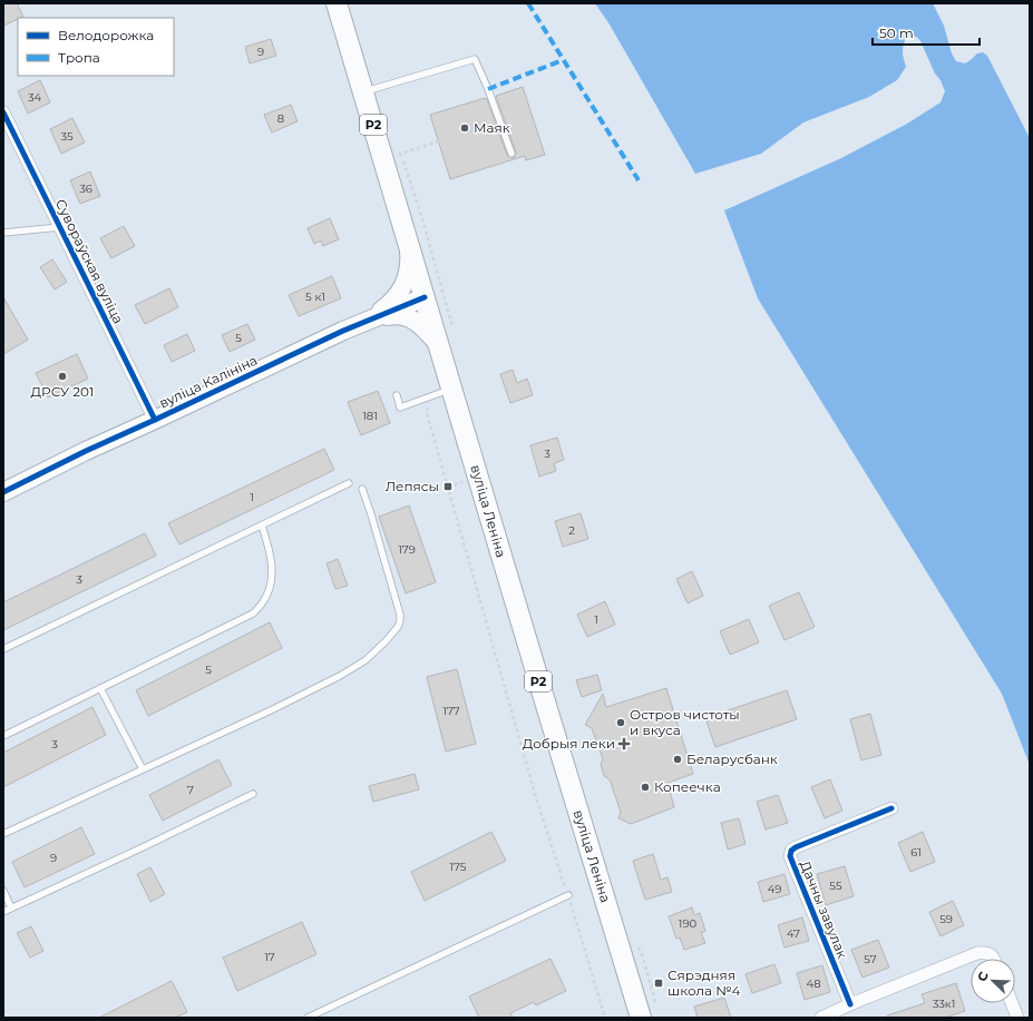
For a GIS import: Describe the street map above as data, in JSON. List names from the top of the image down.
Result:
{
  "streets": {
    "main road": ["Р2", "вуліца Леніна"],
    "street": ["Сувораўская вуліца", "вуліца Калініна", "Дачны завулак"]
  },
  "crossings": [
    ["Сувораўская вуліца", "вуліца Калініна"],
    ["вуліца Калініна", "вуліца Леніна"]
  ],
  "places": {
    "other": [
      "Маяк",
      "ДРСУ 201",
      "Остров чистоты и вкуса",
      "Беларусбанк",
      "Копеечка"
    ],
    "transit": ["Лепясы", "Сярэдняя школа №4"],
    "health": ["Добрыя леки"]
  },
  "house_numbers": [
    "9",
    "34",
    "8",
    "35",
    "36",
    "5 к1",
    "5",
    "181",
    "3",
    "1",
    "2",
    "179",
    "3",
    "1",
    "5",
    "177",
    "3",
    "7",
    "61",
    "9",
    "175",
    "55",
    "49",
    "59",
    "190",
    "47",
    "17",
    "57",
    "48",
    "33к1"
  ],
  "legend": ["Велодорожка", "Тропа"],
  "scale_bar": "50 m",
  "north": "top left"
}
